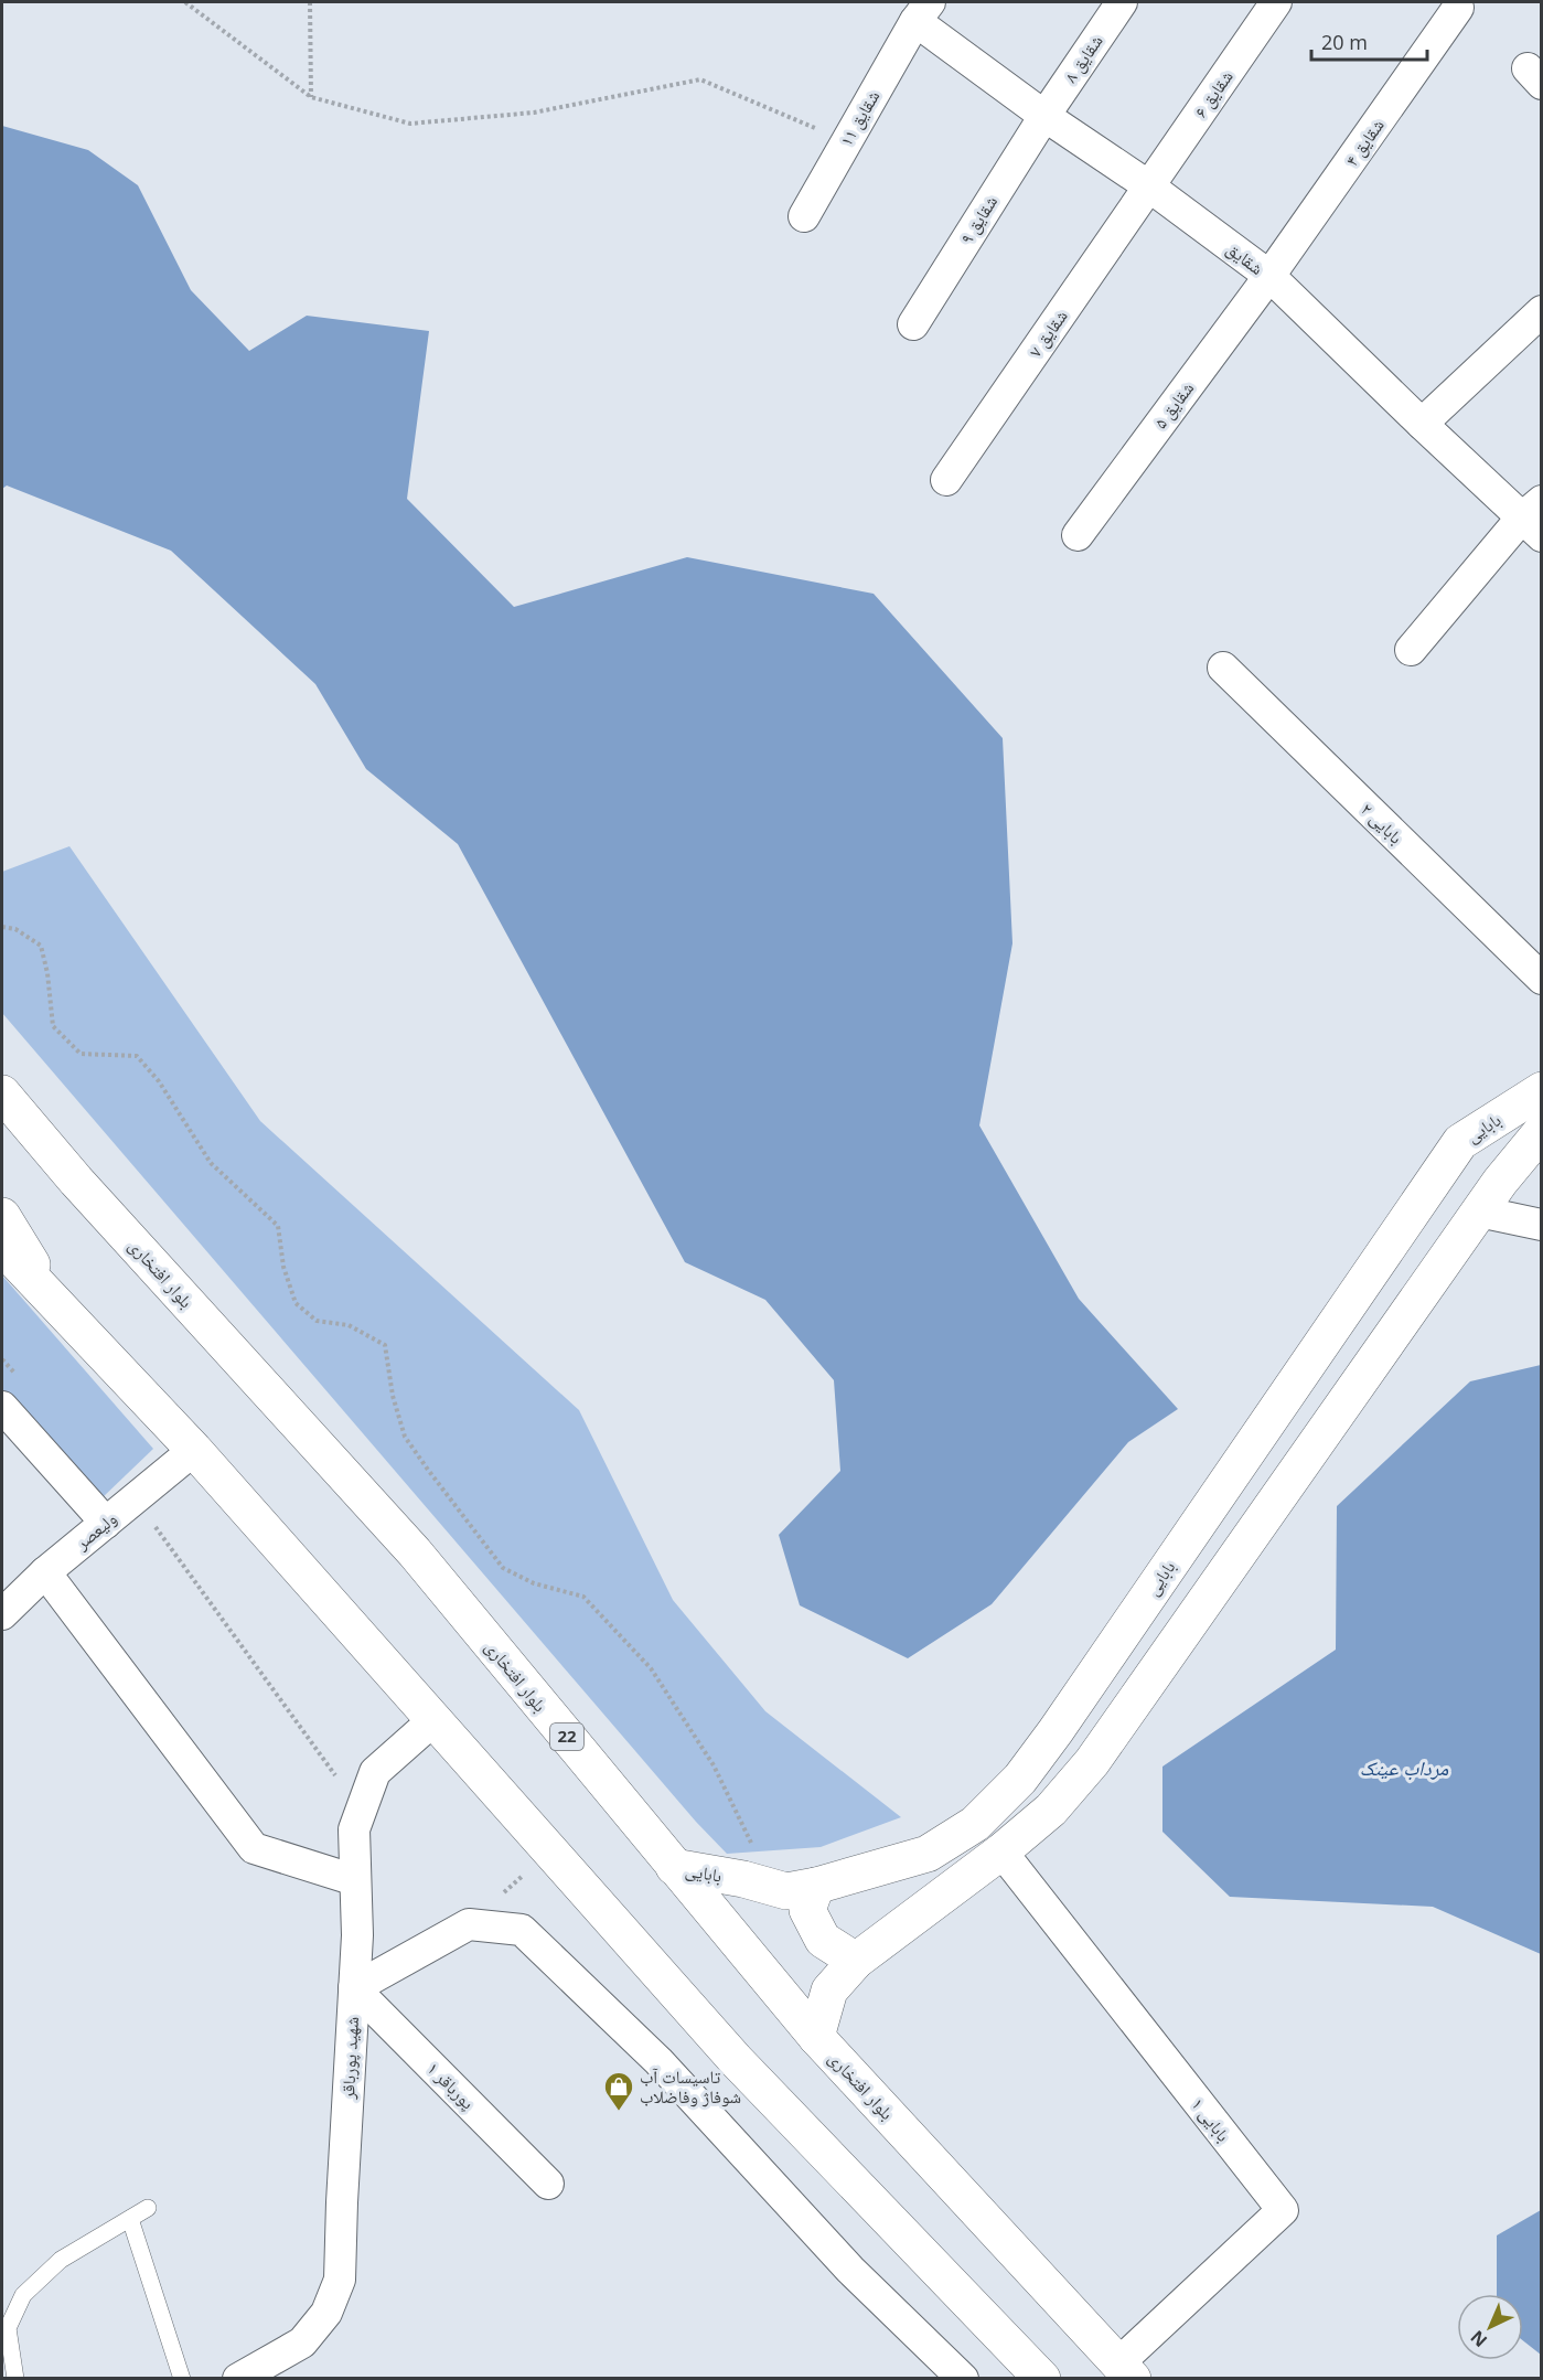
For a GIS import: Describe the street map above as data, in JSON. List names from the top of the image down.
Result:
{
  "streets": {
    "main road": ["بابایی", "بلوار افتخاری", "22"],
    "street": [
      "شقایق ۸",
      "شقایق ۶",
      "شقایق ۱۱",
      "شقایق ۴",
      "شقایق ۹",
      "شقایق",
      "شقایق ۷",
      "شقایق ۵",
      "بابایی ۲",
      "ولیعصر",
      "شهید پورباقر",
      "پورباقر ۱",
      "بابایی ۱"
    ]
  },
  "crossings": [
    ["شقایق ۸", "شقایق ۹"],
    ["شقایق ۸", "شقایق"],
    ["شقایق ۶", "شقایق"],
    ["شقایق ۶", "شقایق ۷"],
    ["شقایق ۱۱", "شقایق"],
    ["شقایق ۴", "شقایق"],
    ["شقایق ۴", "شقایق ۵"],
    ["شقایق ۹", "شقایق"],
    ["شقایق", "شقایق ۷"],
    ["شقایق", "شقایق ۵"],
    ["بابایی", "بلوار افتخاری"],
    ["بلوار افتخاری", "بابایی ۱"],
    ["شهید پورباقر", "پورباقر ۱"]
  ],
  "water": ["مرداب عینک"],
  "places": {
    "shop": ["تاسیسات آب شوفاژ وفاضلاب"]
  },
  "scale_bar": "20 m",
  "north": "bottom left"
}
